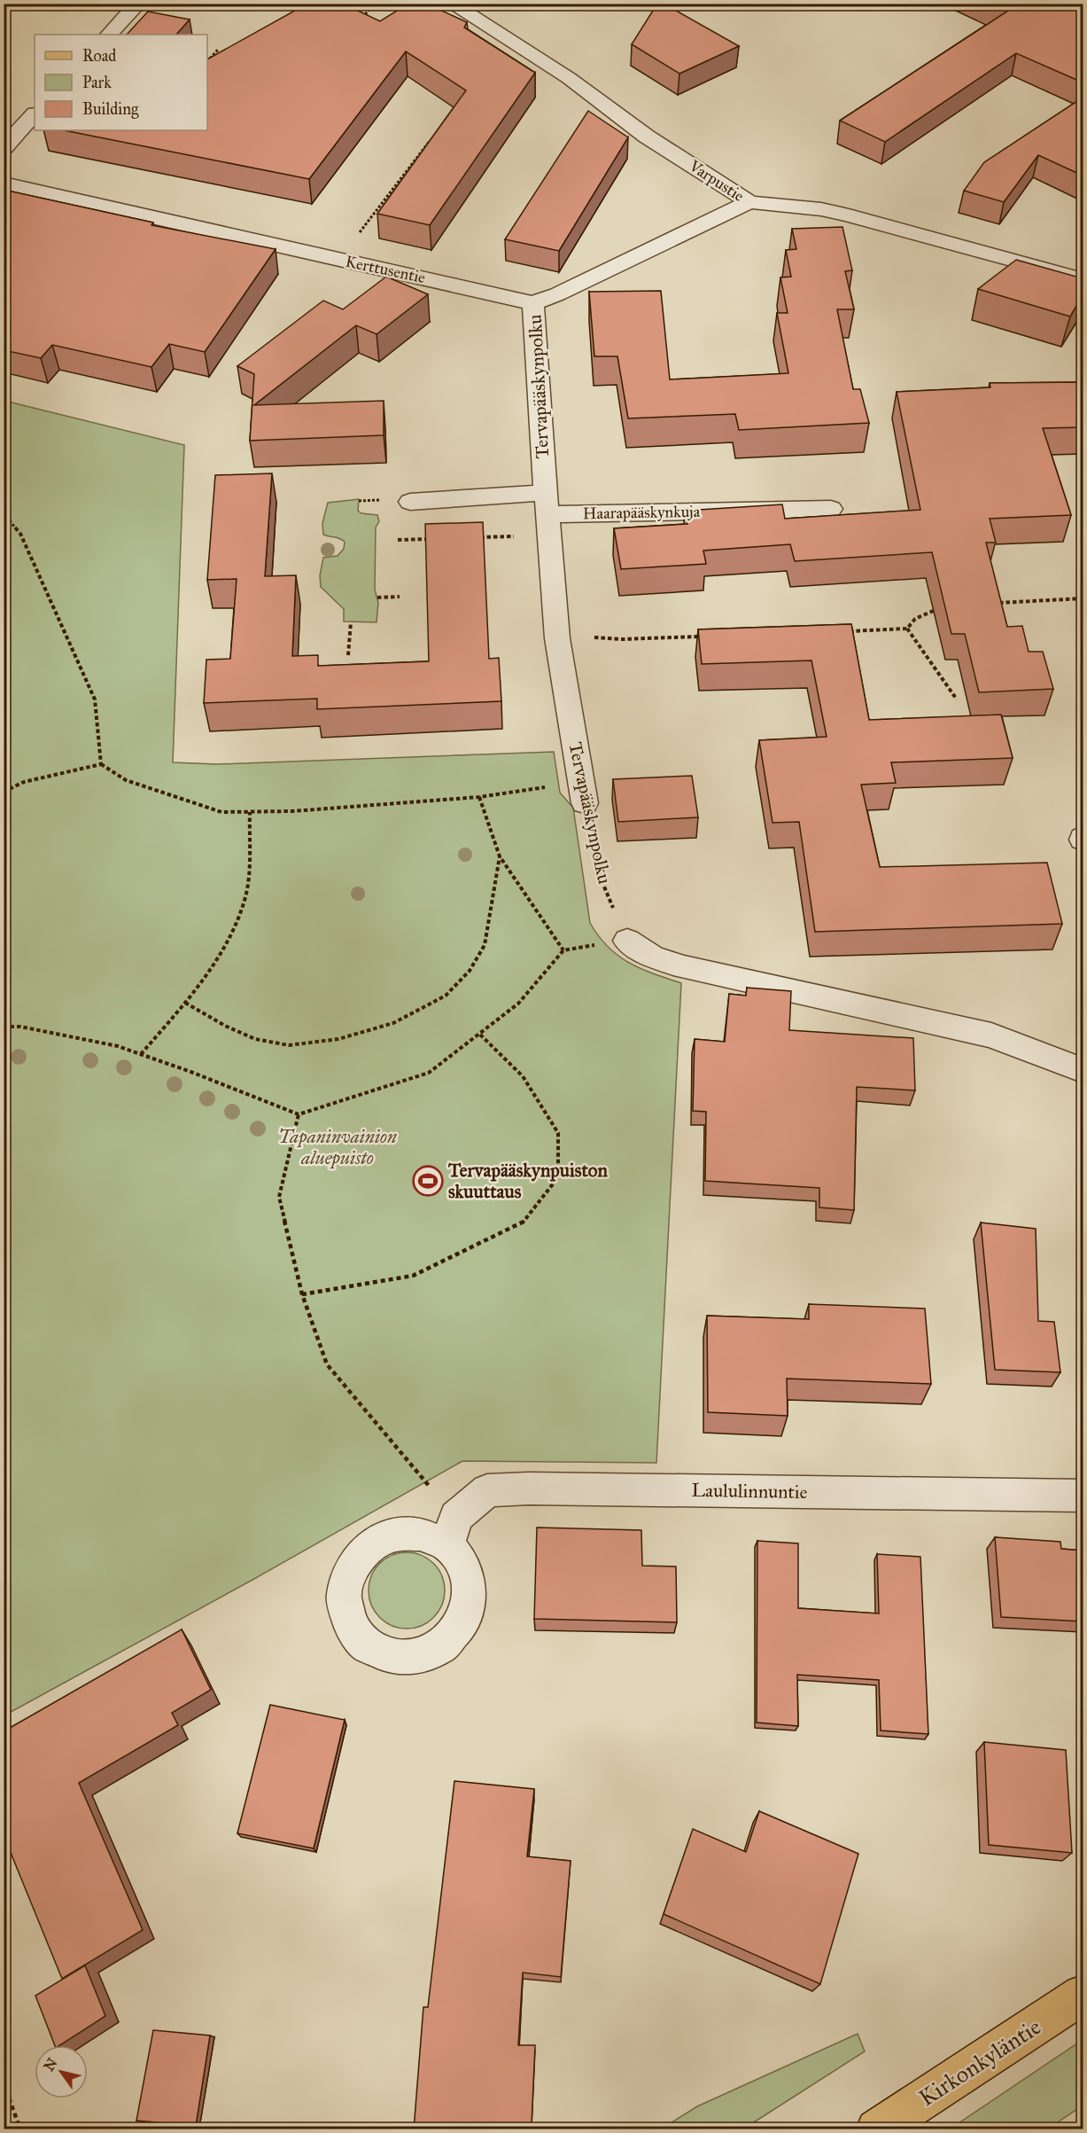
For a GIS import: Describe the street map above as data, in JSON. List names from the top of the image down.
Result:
{
  "streets": {
    "main road": ["Kirkonkyläntie"],
    "street": [
      "Varpustie",
      "Kerttusentie",
      "Tervapääskynpolku",
      "Haarapääskynkuja",
      "Laululinnuntie"
    ]
  },
  "crossings": [
    ["Kerttusentie", "Tervapääskynpolku"],
    ["Tervapääskynpolku", "Haarapääskynkuja"]
  ],
  "parks": ["Tapaninvainion aluepuisto"],
  "places": {
    "sports": ["Tervapääskynpuiston skuuttaus"]
  },
  "legend": ["Road", "Park", "Building"],
  "north": "top left"
}
